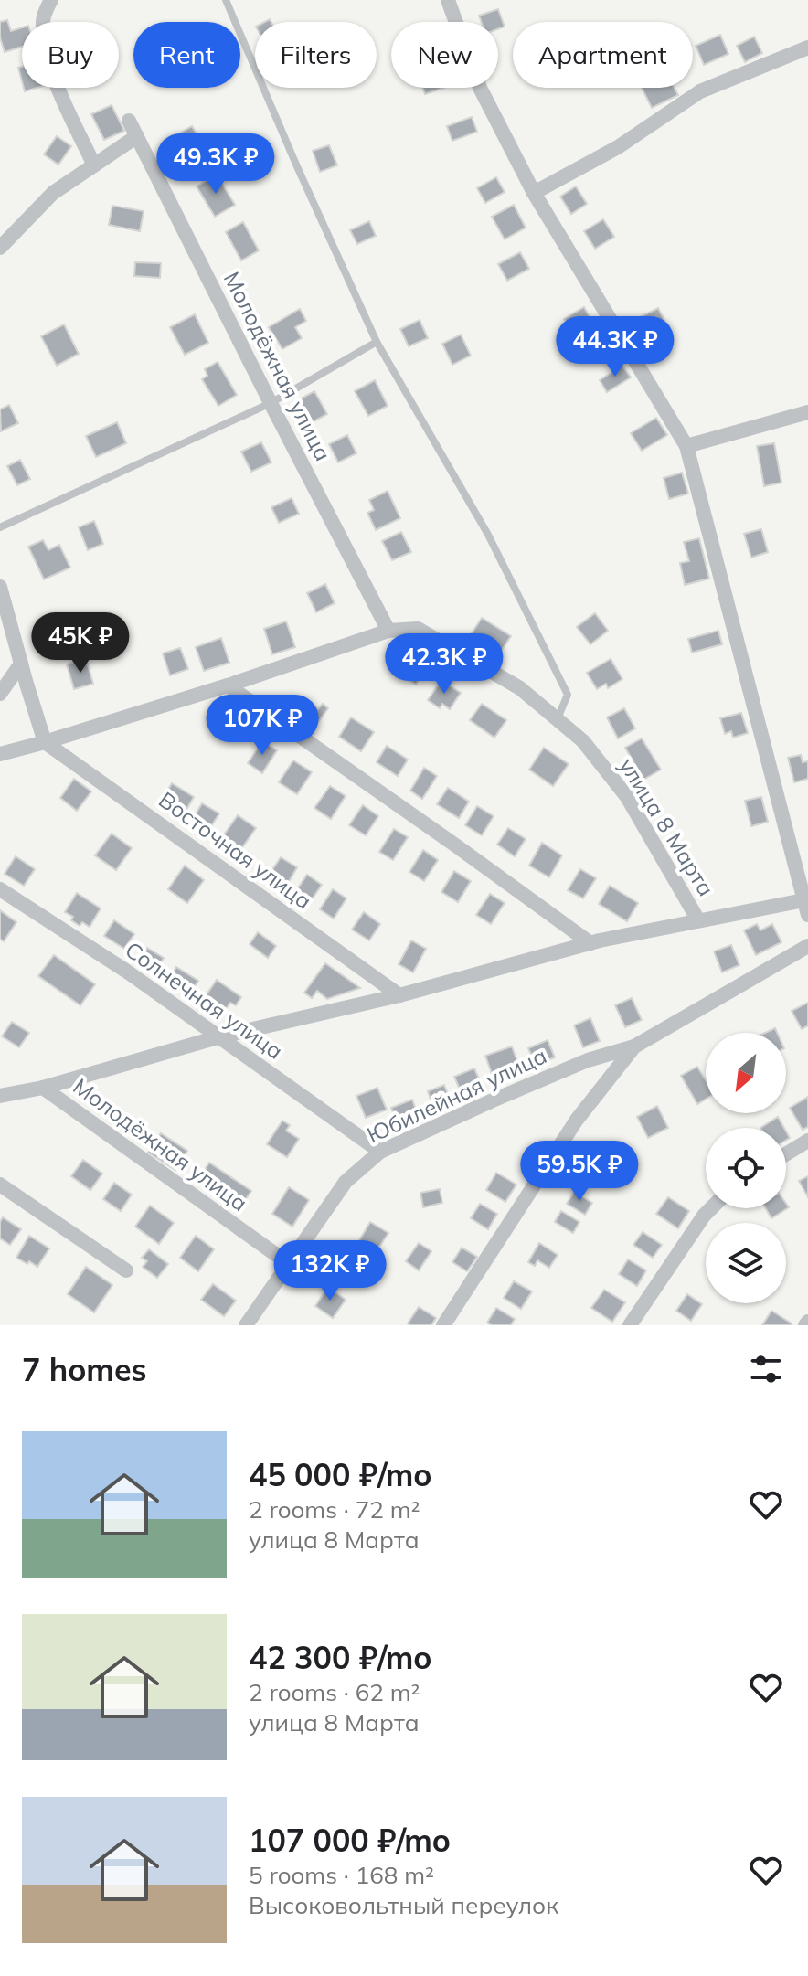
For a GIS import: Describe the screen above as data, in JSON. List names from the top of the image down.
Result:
{
  "streets": {
    "street": [
      "Молодёжная улица",
      "улица 8 Марта",
      "Восточная улица",
      "Солнечная улица",
      "Юбилейная улица"
    ]
  },
  "crossings": [
    ["Молодёжная улица", "улица 8 Марта"],
    ["Молодёжная улица", "Юбилейная улица"],
    ["улица 8 Марта", "Восточная улица"],
    ["Солнечная улица", "Юбилейная улица"]
  ],
  "north": "bottom left",
  "page": {
    "chip": [
      "Buy",
      "Rent",
      "Filters",
      "New",
      "Apartment"
    ],
    "price": [
      "49.3K ₽",
      "44.3K ₽",
      "45K ₽",
      "42.3K ₽",
      "107K ₽",
      "59.5K ₽",
      "132K ₽"
    ],
    "heading": "7 homes",
    "list": [
      {
        "name": "45 000 ₽/mo",
        "note": "2 rooms · 72 m² · улица 8 Марта"
      },
      {
        "name": "42 300 ₽/mo",
        "note": "2 rooms · 62 m² · улица 8 Марта"
      },
      {
        "name": "107 000 ₽/mo",
        "note": "5 rooms · 168 m² · Высоковольтный переулок"
      }
    ]
  }
}
